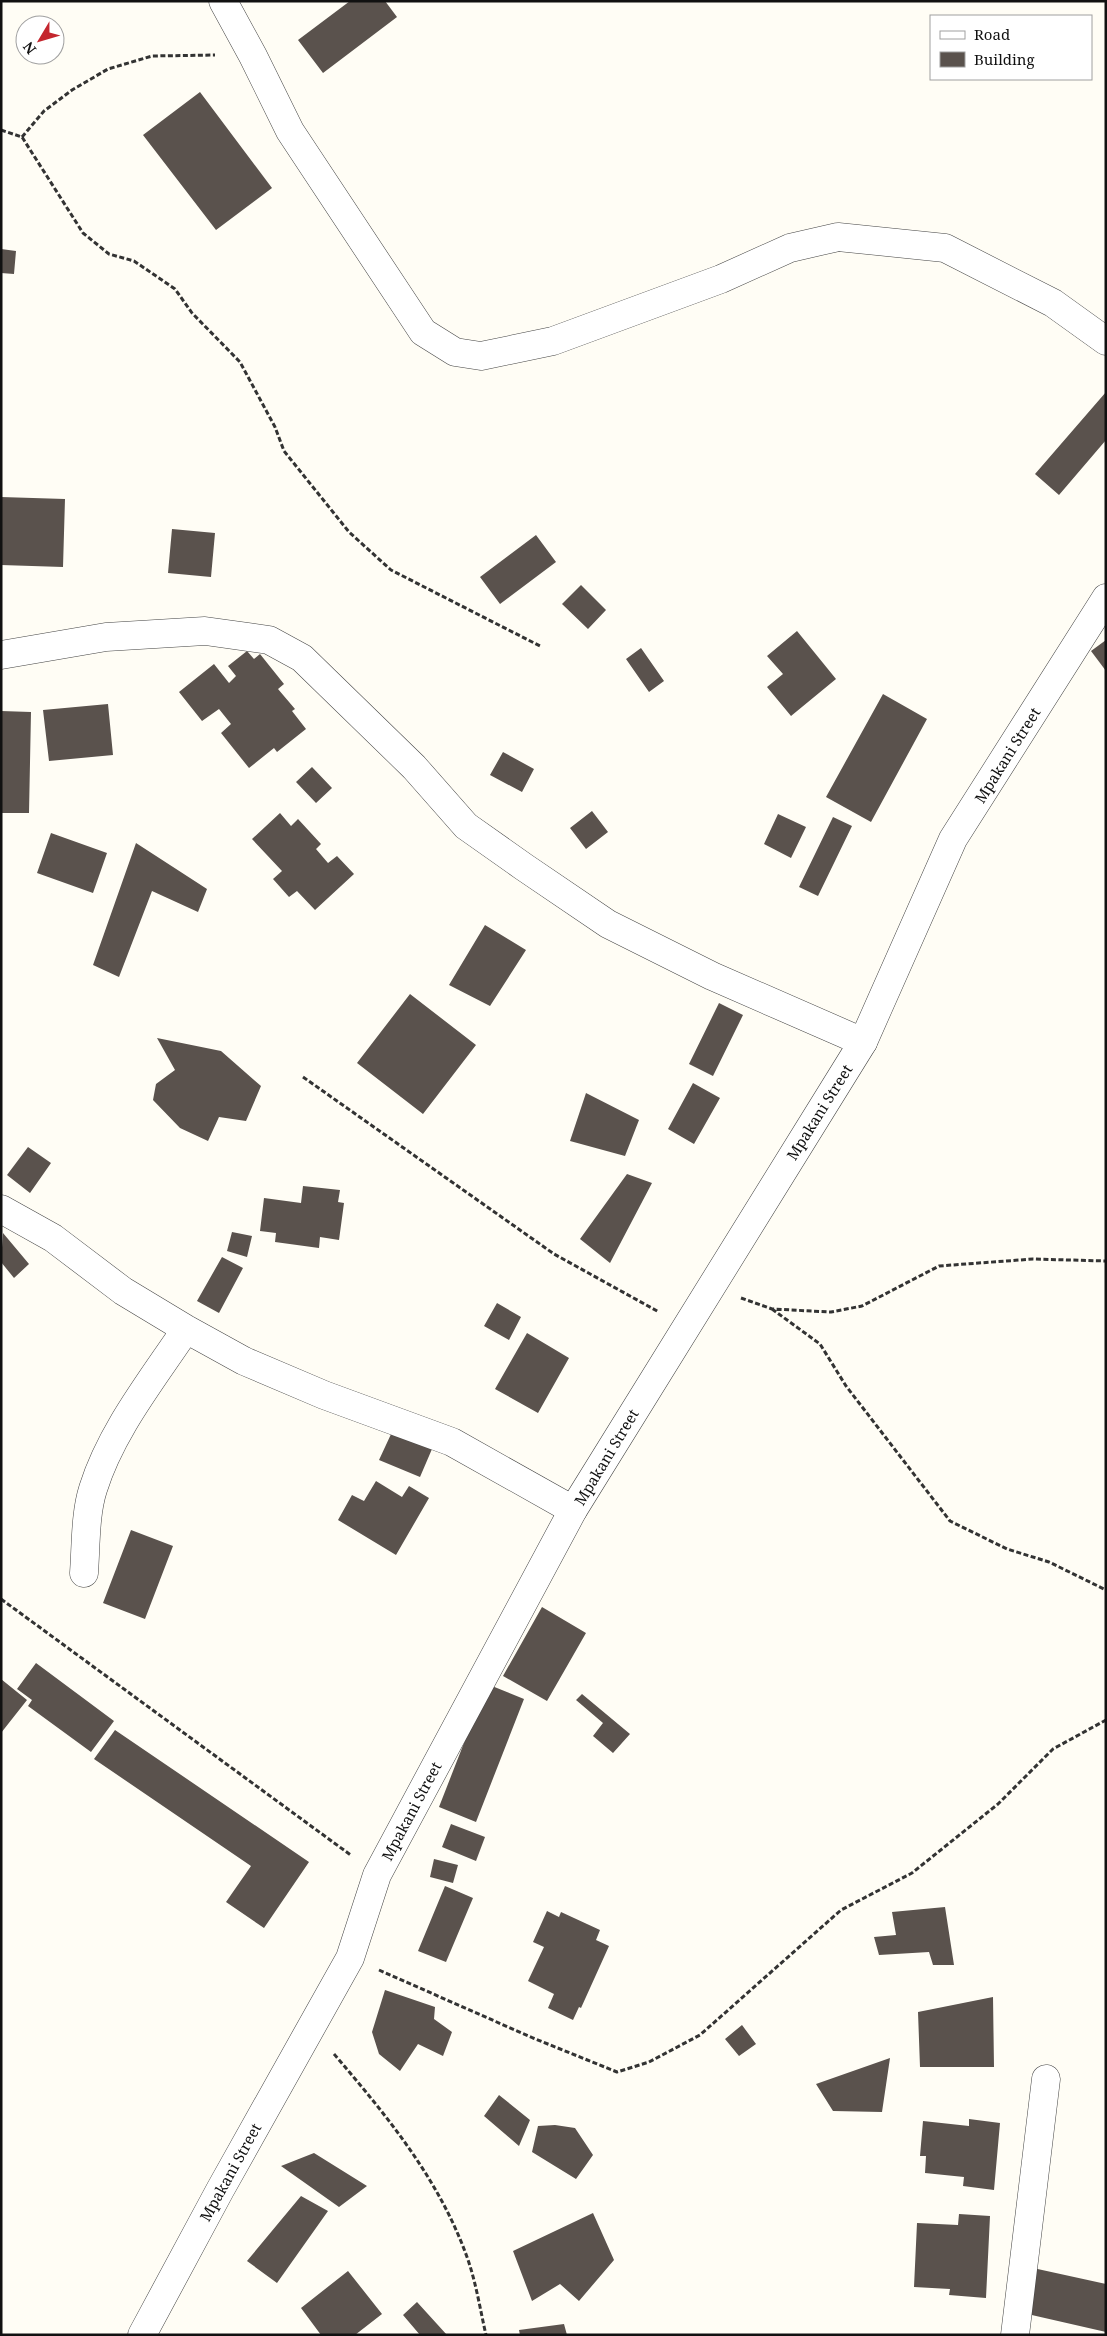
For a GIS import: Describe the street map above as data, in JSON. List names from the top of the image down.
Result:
{
  "streets": {
    "street": ["Mpakani Street"]
  },
  "legend": ["Road", "Building"],
  "north": "bottom left"
}
